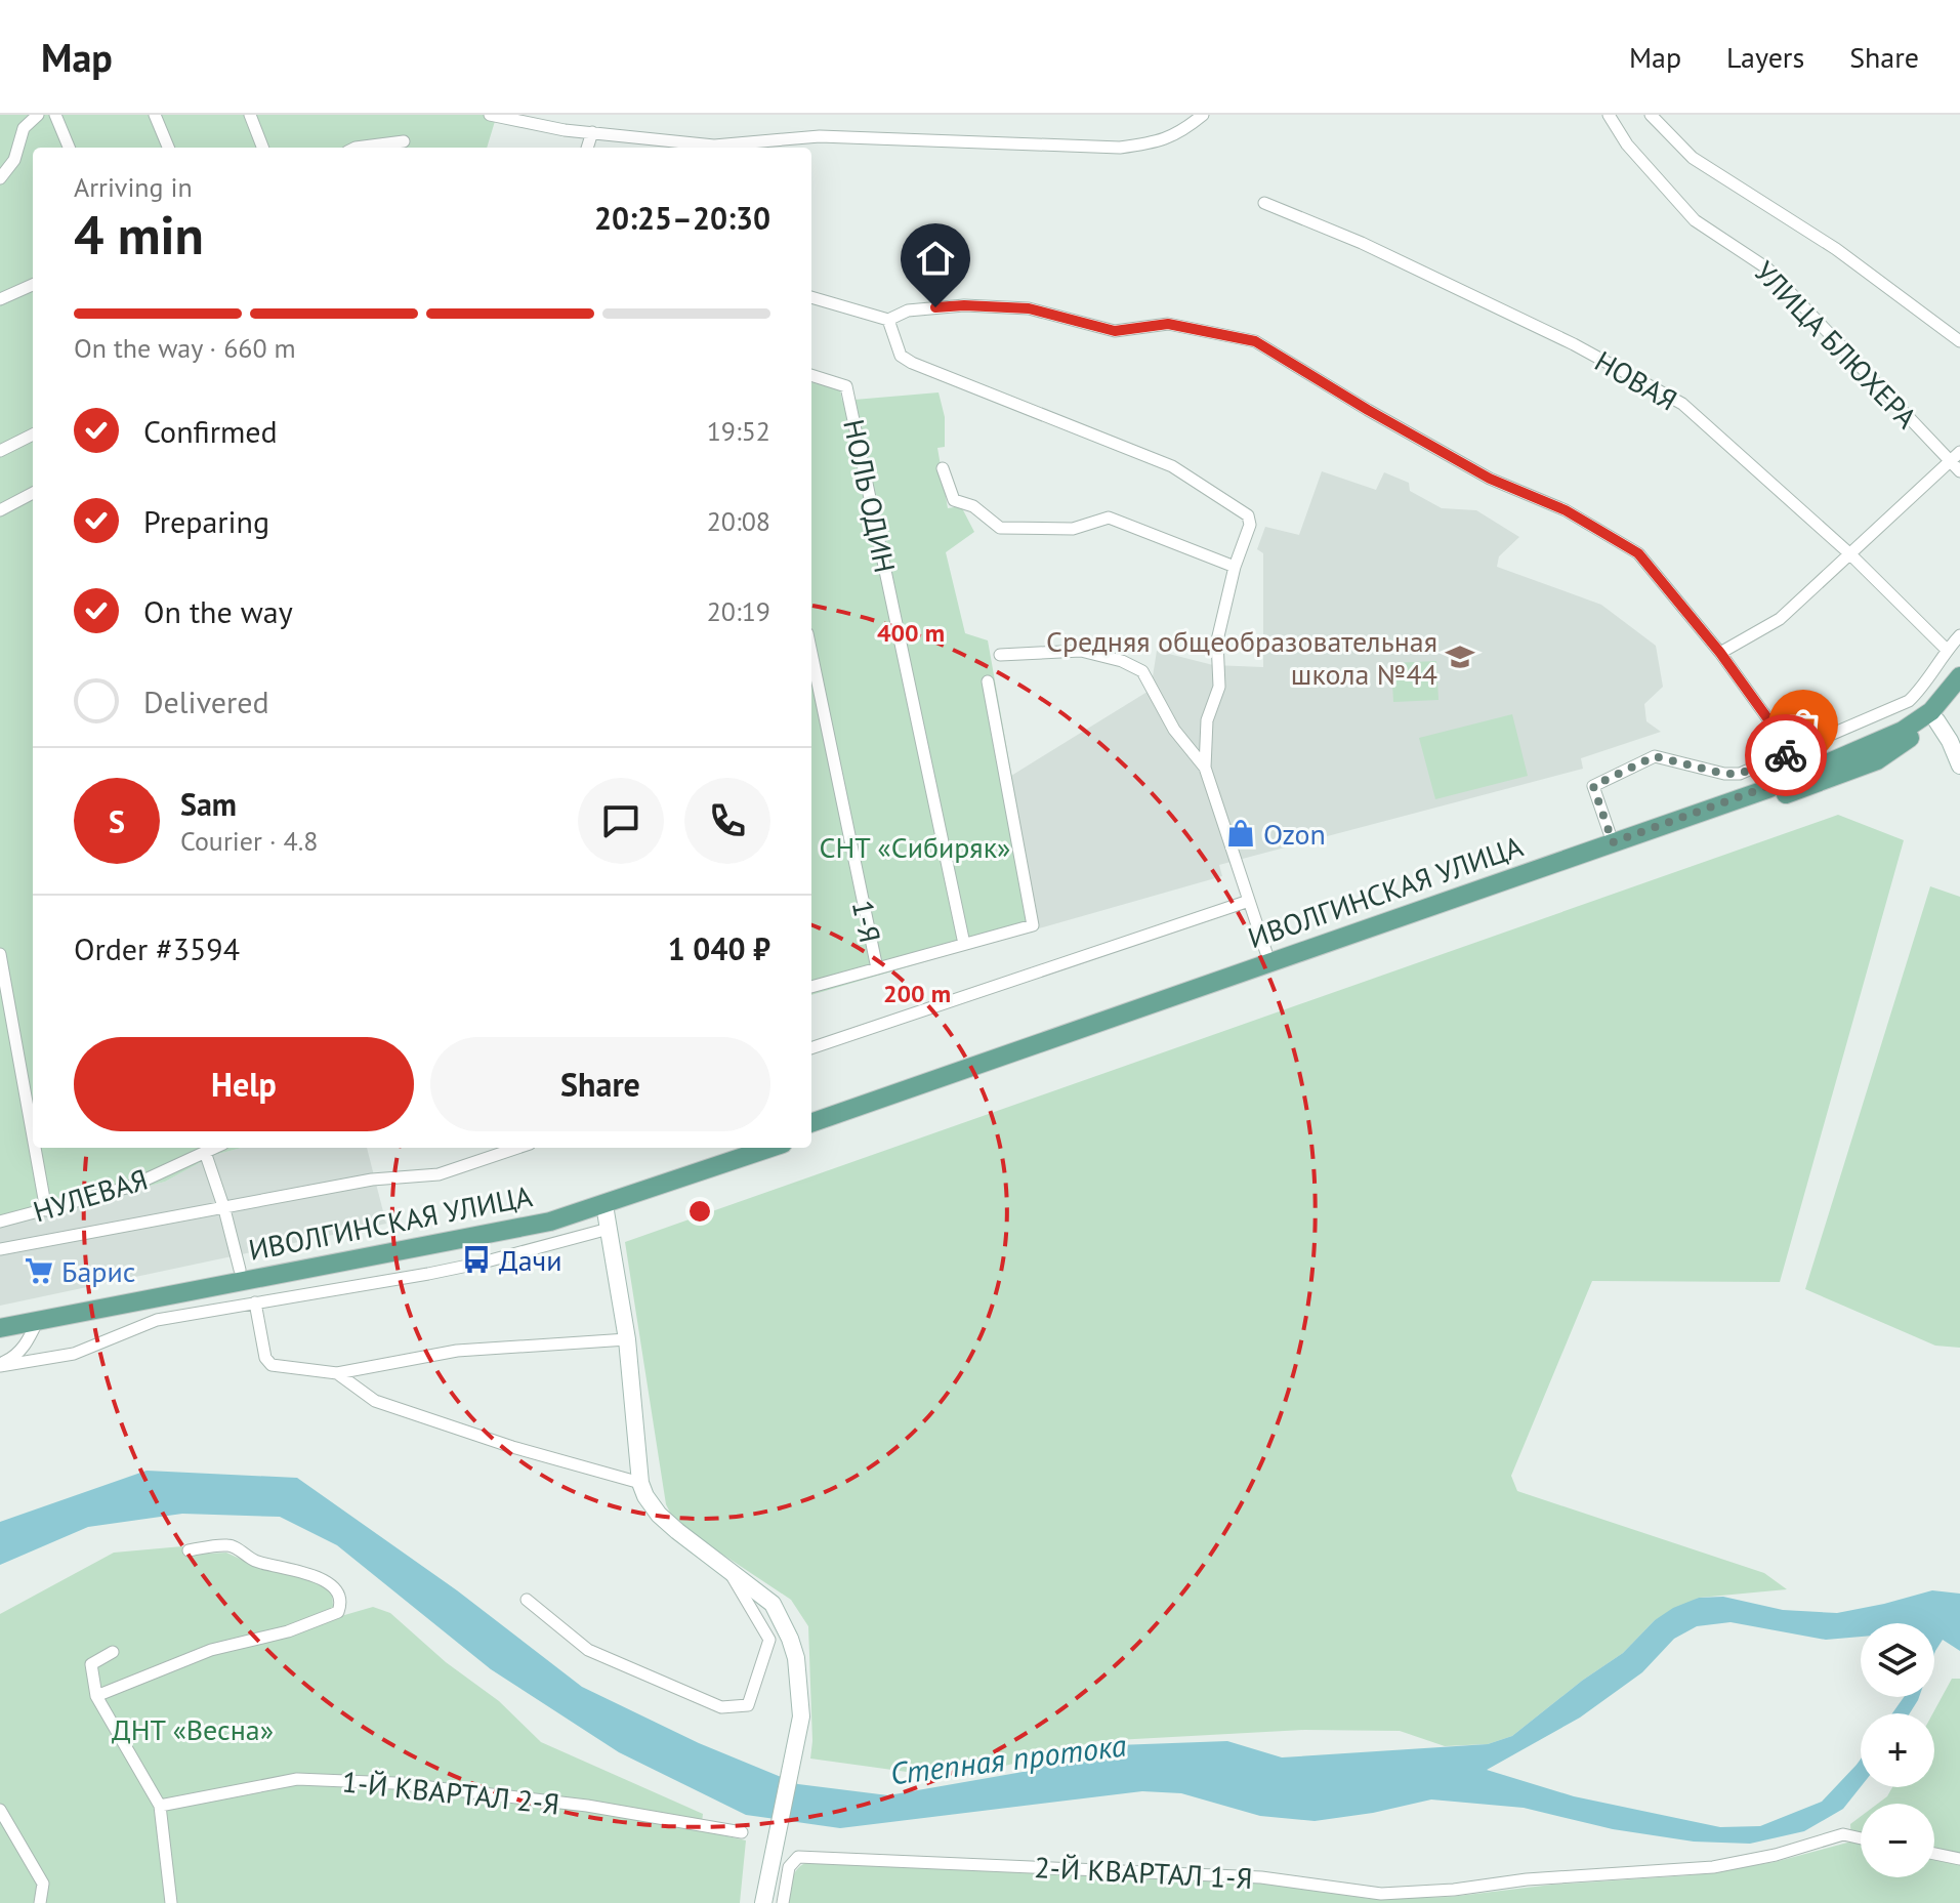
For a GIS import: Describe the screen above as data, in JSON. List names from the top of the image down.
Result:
{
  "streets": {
    "main road": ["ИВОЛГИНСКАЯ УЛИЦА"],
    "street": [
      "УЛИЦА БЛЮХЕРА",
      "НОВАЯ",
      "НОЛЬ ОДИН",
      "1-Я",
      "НУЛЕВАЯ",
      "1-Й КВАРТАЛ 2-Я",
      "2-Й КВАРТАЛ 1-Я"
    ]
  },
  "water": ["Степная протока"],
  "parks": ["СНТ «Сибиряк»", "ДНТ «Весна»"],
  "places": {
    "school or university": ["Средняя общеобразовательная школа №44"],
    "shop": ["Ozon"],
    "bus stop": ["Дачи"],
    "supermarket": ["Барис"]
  },
  "page": {
    "header": "Map",
    "nav": ["Map", "Layers", "Share"],
    "heading": ["4 min", "Arriving in", "20:25–20:30"],
    "panel": [
      "Sam",
      "Courier · 4.8",
      "Order #3594",
      "1 040 ₽"
    ],
    "bar": "On the way · 660 m",
    "list": [
      ["Confirmed", "19:52"],
      ["Preparing", "20:08"],
      ["On the way", "20:19"],
      "Delivered"
    ],
    "round": "S",
    "buttons": ["Help", "Share"],
    "map_buttons": ["+", "−"]
  },
  "rings": ["400 m", "200 m"]
}
